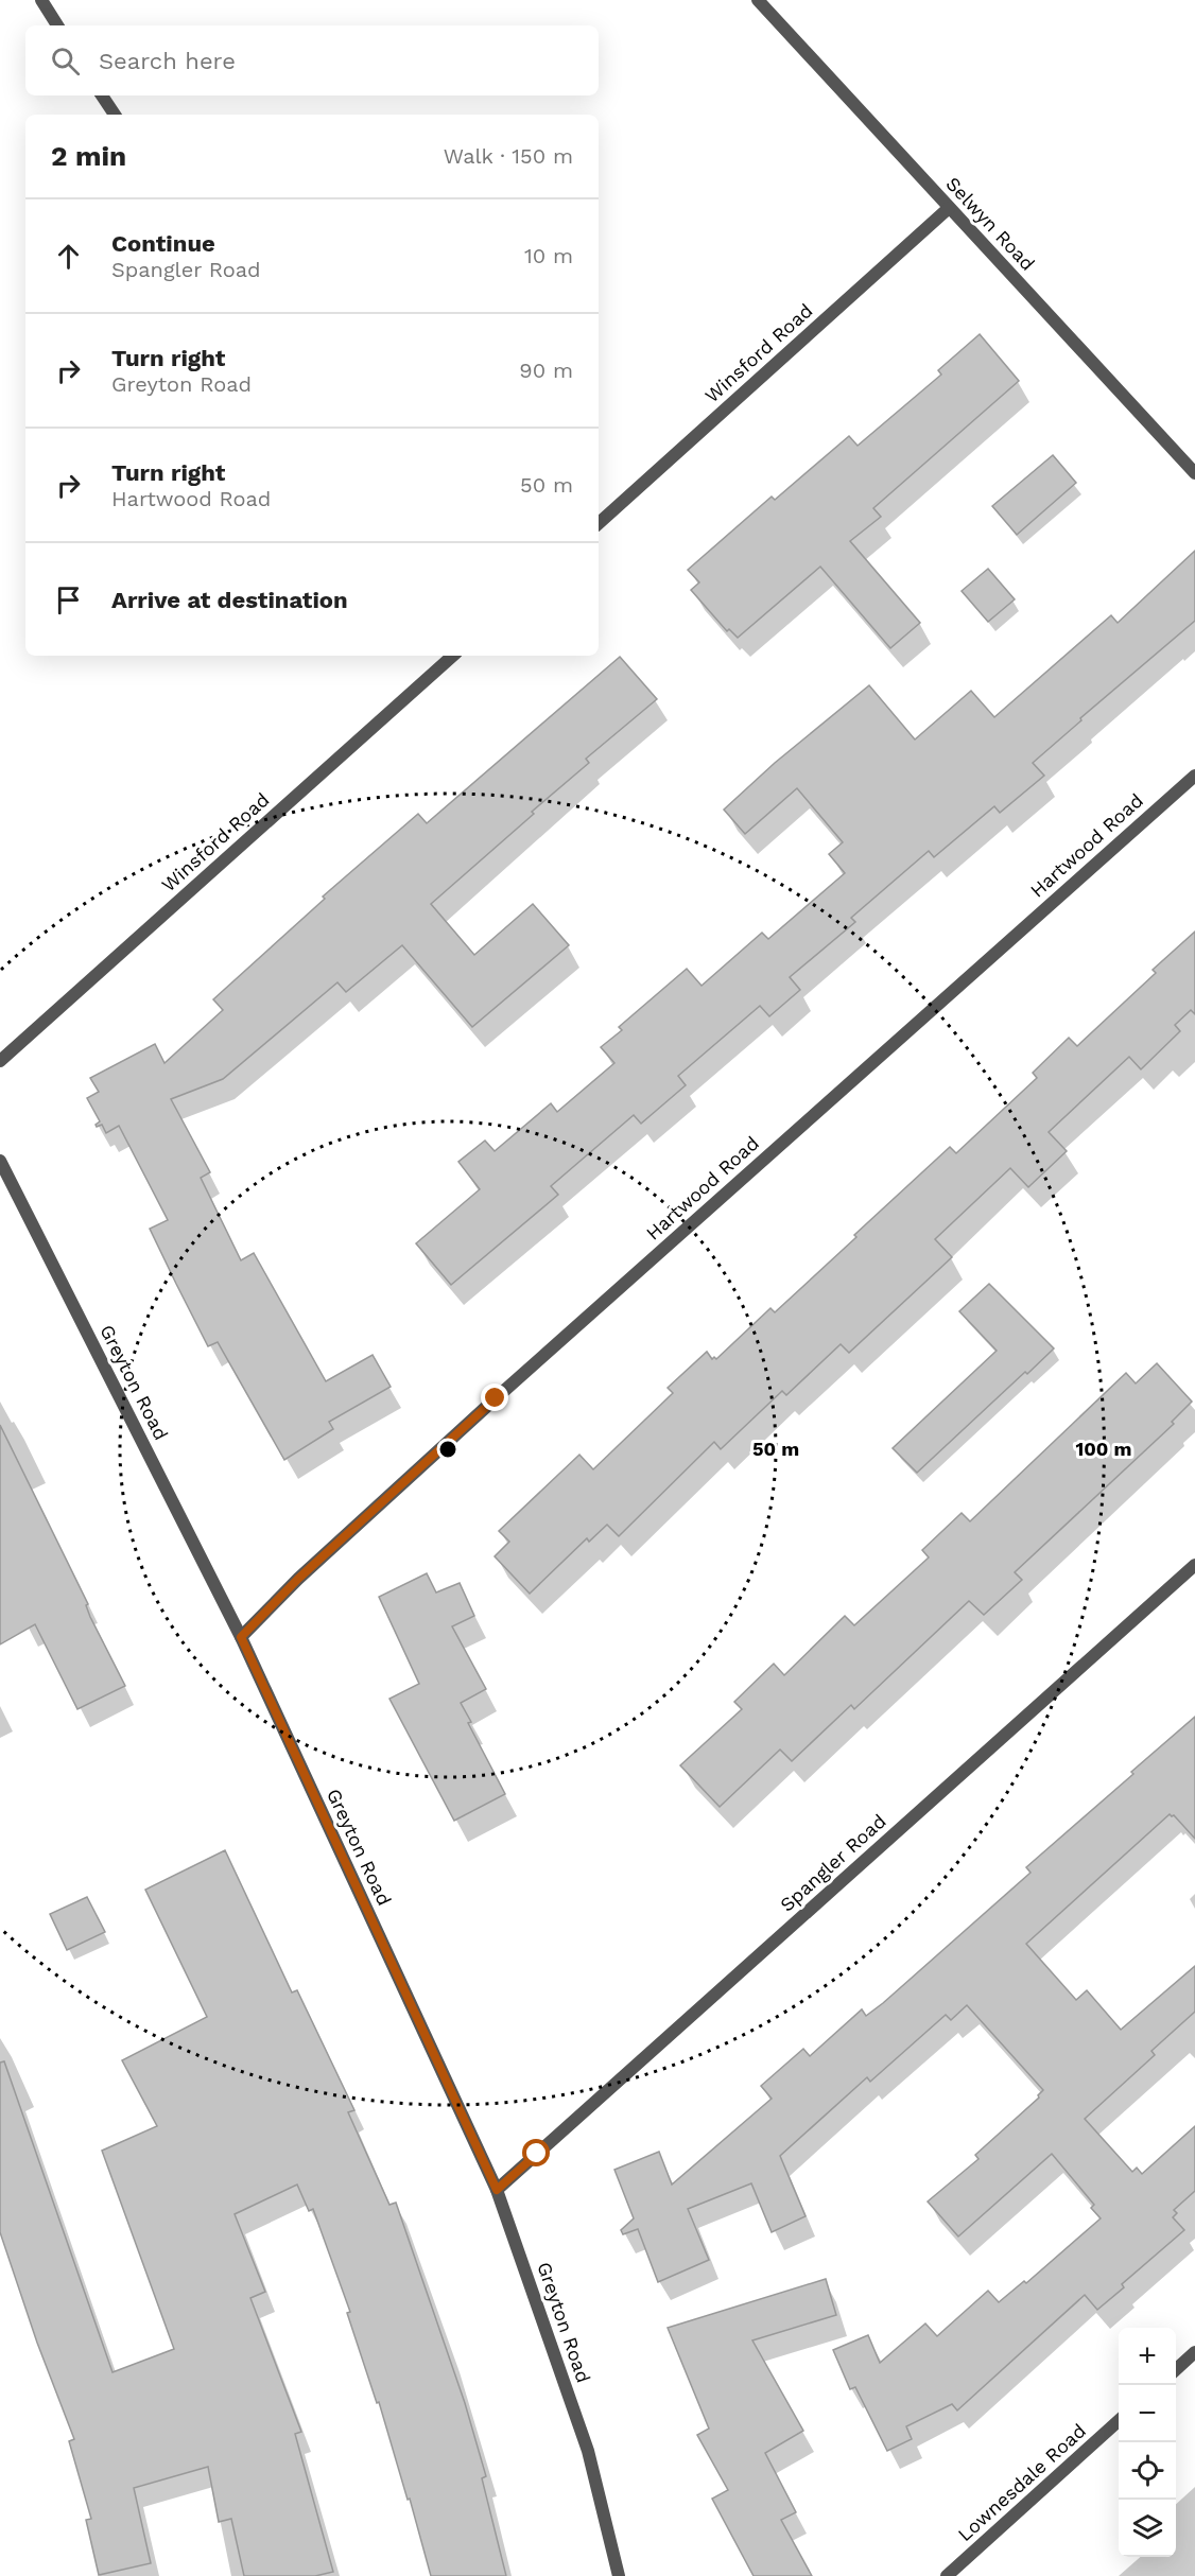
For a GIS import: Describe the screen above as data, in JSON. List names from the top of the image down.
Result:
{
  "streets": {
    "street": [
      "Selwyn Road",
      "Winsford Road",
      "Hartwood Road",
      "Greyton Road",
      "Spangler Road",
      "Lownesdale Road"
    ]
  },
  "crossings": [
    ["Selwyn Road", "Winsford Road"],
    ["Hartwood Road", "Greyton Road"],
    ["Greyton Road", "Spangler Road"]
  ],
  "page": {
    "search": "Search here",
    "heading": ["2 min", "Walk · 150 m"],
    "list": [
      ["Continue", "Spangler Road", "10 m"],
      ["Turn right", "Greyton Road", "90 m"],
      ["Turn right", "Hartwood Road", "50 m"],
      "Arrive at destination"
    ],
    "map_buttons": ["+", "−"]
  },
  "rings": ["50 m", "100 m"]
}
